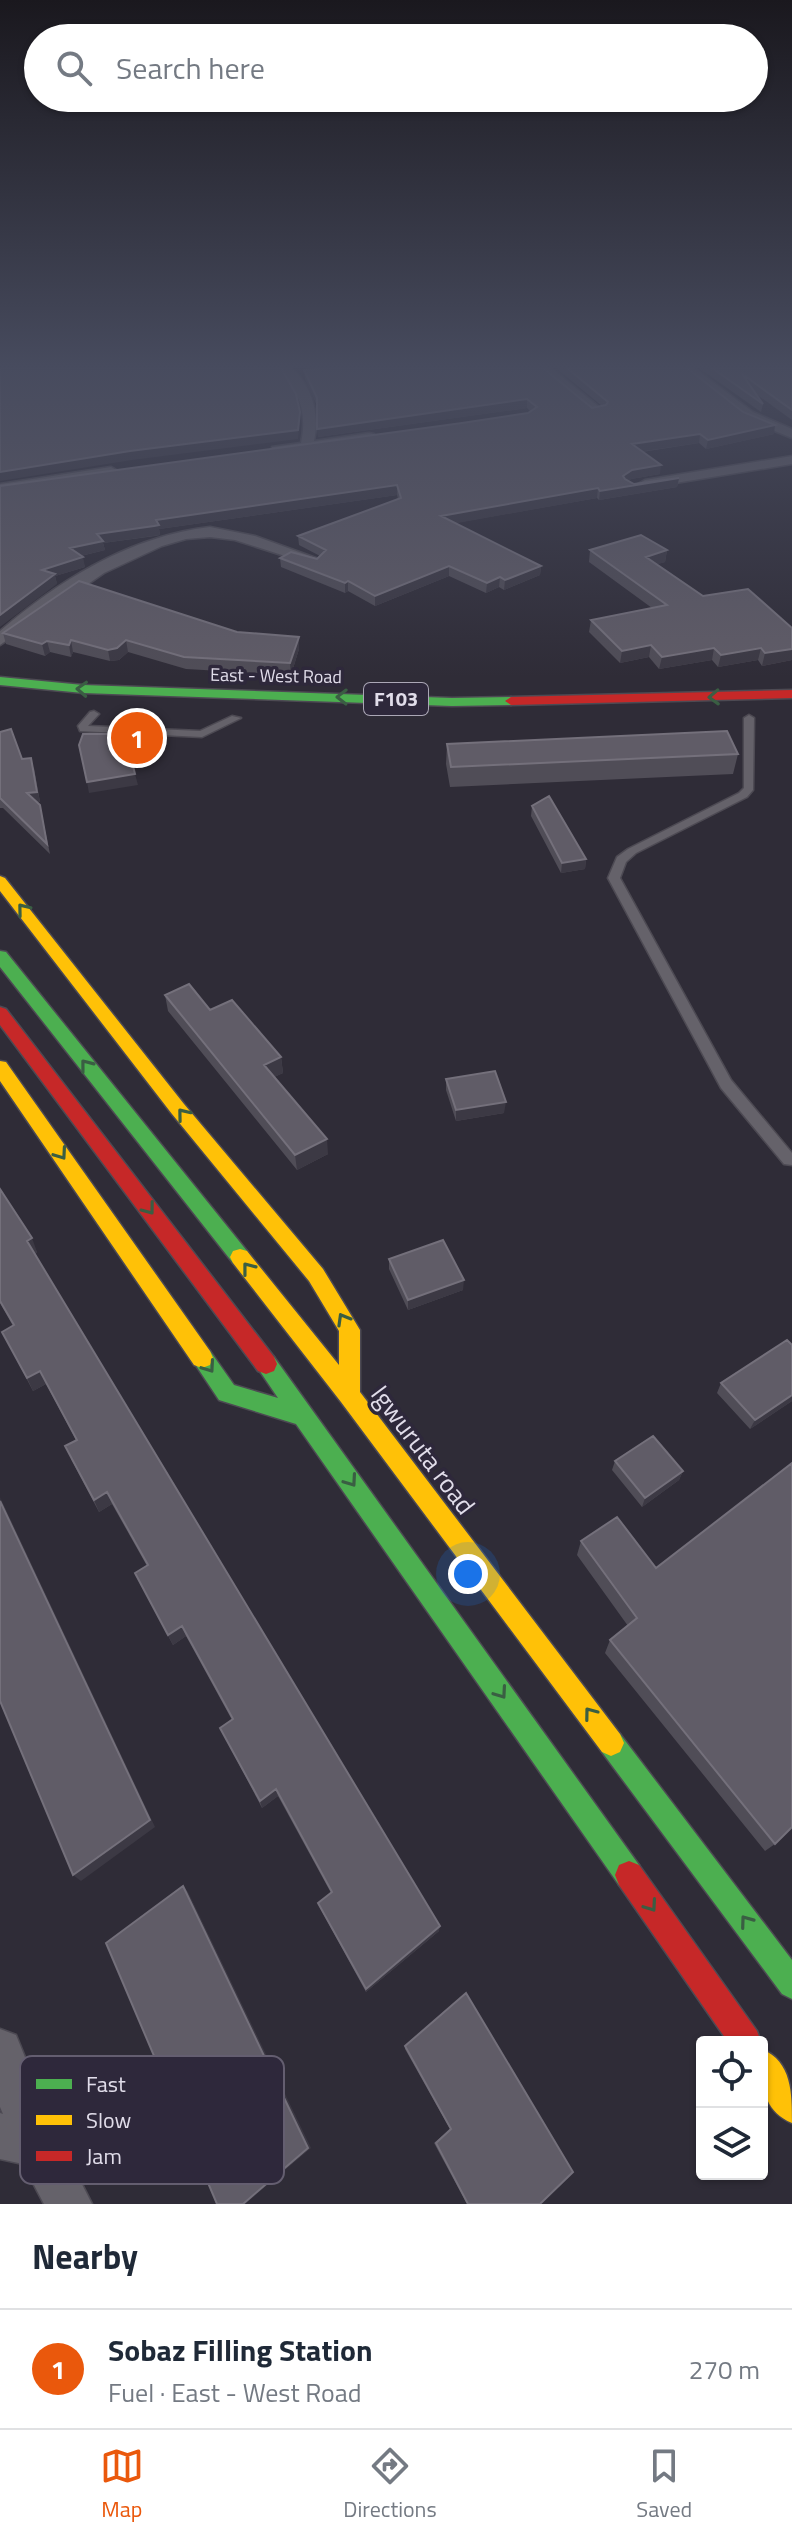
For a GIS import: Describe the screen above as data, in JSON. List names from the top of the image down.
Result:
{
  "streets": {
    "main road": ["East - West Road", "F103", "Igwuruta road"]
  },
  "one_way": ["East - West Road"],
  "legend": ["Fast", "Slow", "Jam"],
  "page": {
    "search": "Search here",
    "pins": "1",
    "heading": "Nearby",
    "list": [
      {
        "mark": "1",
        "name": "Sobaz Filling Station",
        "note": "Fuel · East - West Road",
        "value": "270 m"
      }
    ],
    "nav": ["Map", "Directions", "Saved"]
  }
}
